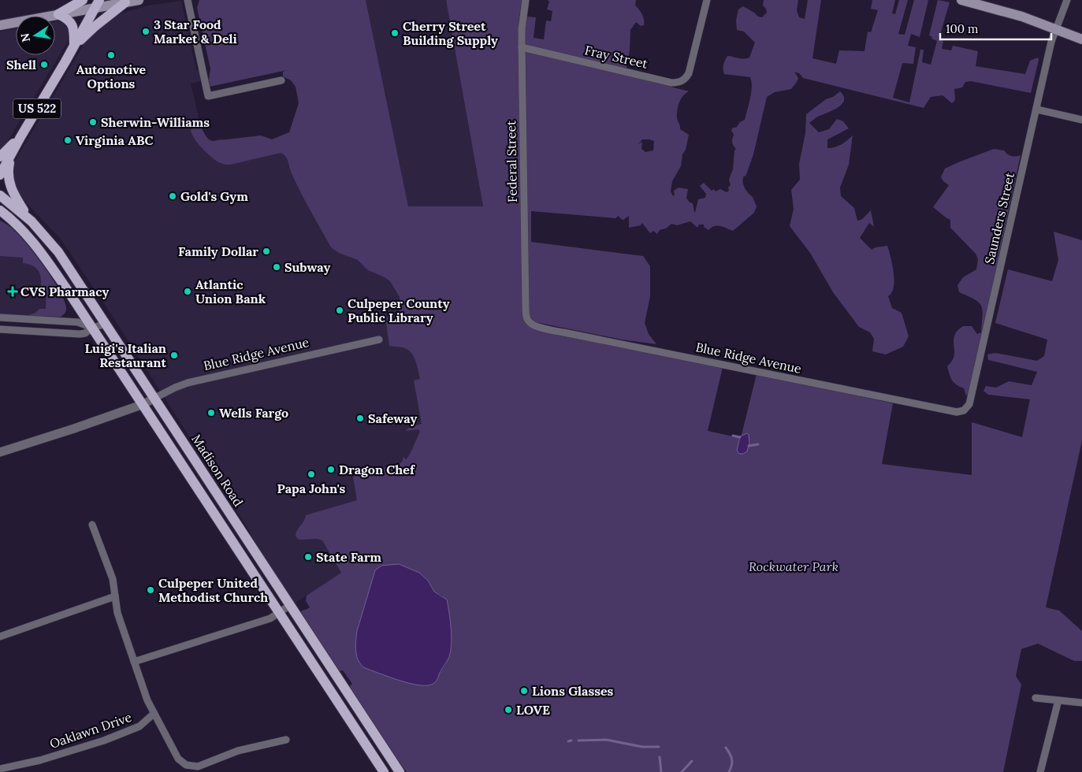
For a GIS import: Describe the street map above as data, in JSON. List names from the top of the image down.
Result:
{
  "streets": {
    "main road": ["US 522", "Madison Road"],
    "street": [
      "Fray Street",
      "Federal Street",
      "Saunders Street",
      "Blue Ridge Avenue",
      "Oaklawn Drive"
    ]
  },
  "crossings": [
    ["Fray Street", "Federal Street"],
    ["Federal Street", "Blue Ridge Avenue"],
    ["Saunders Street", "Blue Ridge Avenue"],
    ["Blue Ridge Avenue", "Madison Road"]
  ],
  "parks": ["Rockwater Park"],
  "places": {
    "other": [
      "3 Star Food Market & Deli",
      "Cherry Street Building Supply",
      "Automotive Options",
      "Shell",
      "Sherwin-Williams",
      "Virginia ABC",
      "Gold's Gym",
      "Family Dollar",
      "Subway",
      "Atlantic Union Bank",
      "Culpeper County Public Library",
      "Luigi's Italian Restaurant",
      "Wells Fargo",
      "Safeway",
      "Dragon Chef",
      "Papa John's",
      "State Farm",
      "Culpeper United Methodist Church",
      "Lions Glasses",
      "LOVE"
    ],
    "health": ["CVS Pharmacy"]
  },
  "scale_bar": "100 m",
  "north": "left"
}
